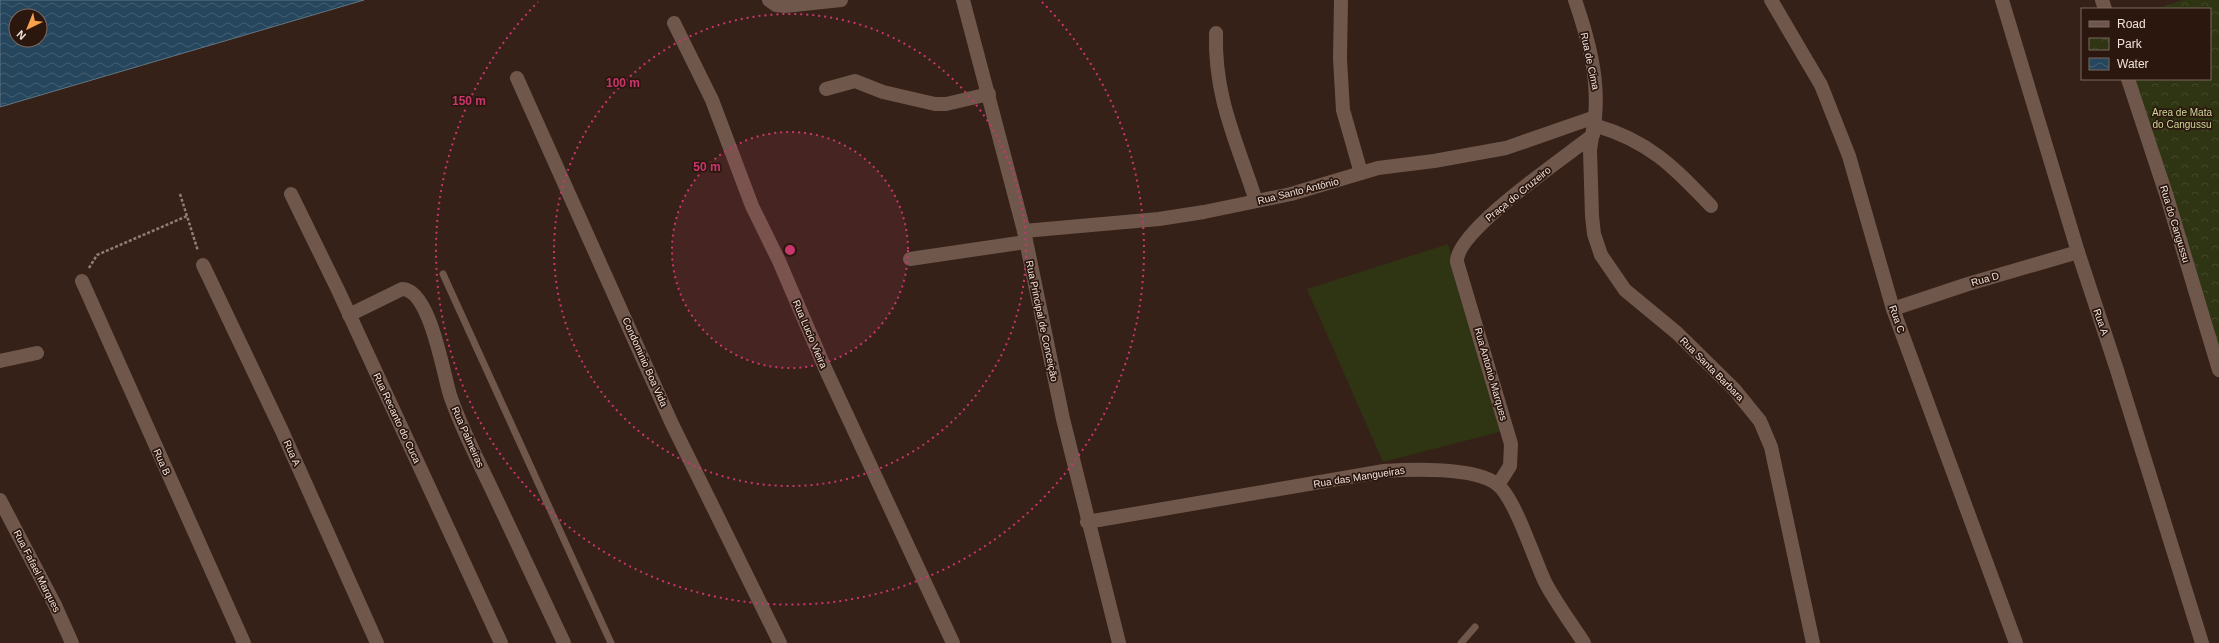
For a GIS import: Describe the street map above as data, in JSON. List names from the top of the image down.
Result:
{
  "streets": {
    "street": [
      "Rua de Cima",
      "Rua Santo Antônio",
      "Praça do Cruzeiro",
      "Rua do Cangussu",
      "Rua D",
      "Rua C",
      "Rua Principal de Conceição",
      "Rua A",
      "Rua Lucio Vieira",
      "Condominio Boa Vida",
      "Rua Santa Barbara",
      "Rua Antonio Marques",
      "Rua Recanto do Cuca",
      "Rua Palmeiras",
      "Rua B",
      "Rua das Mangueiras",
      "Rua Fafael Marques"
    ]
  },
  "crossings": [
    ["Rua de Cima", "Rua Santo Antônio"],
    ["Rua de Cima", "Praça do Cruzeiro"],
    ["Rua de Cima", "Rua Santa Barbara"],
    ["Rua Santo Antônio", "Praça do Cruzeiro"],
    ["Rua Santo Antônio", "Rua Principal de Conceição"],
    ["Rua Santo Antônio", "Rua Santa Barbara"],
    ["Praça do Cruzeiro", "Rua Santa Barbara"],
    ["Praça do Cruzeiro", "Rua Antonio Marques"],
    ["Rua D", "Rua C"],
    ["Rua D", "Rua A"],
    ["Rua Principal de Conceição", "Rua das Mangueiras"],
    ["Rua Antonio Marques", "Rua das Mangueiras"],
    ["Rua Recanto do Cuca", "Rua Palmeiras"]
  ],
  "parks": ["Area de Mata do Cangussu"],
  "legend": ["Road", "Park", "Water"],
  "north": "bottom left",
  "rings": ["100 m", "150 m", "50 m"]
}
